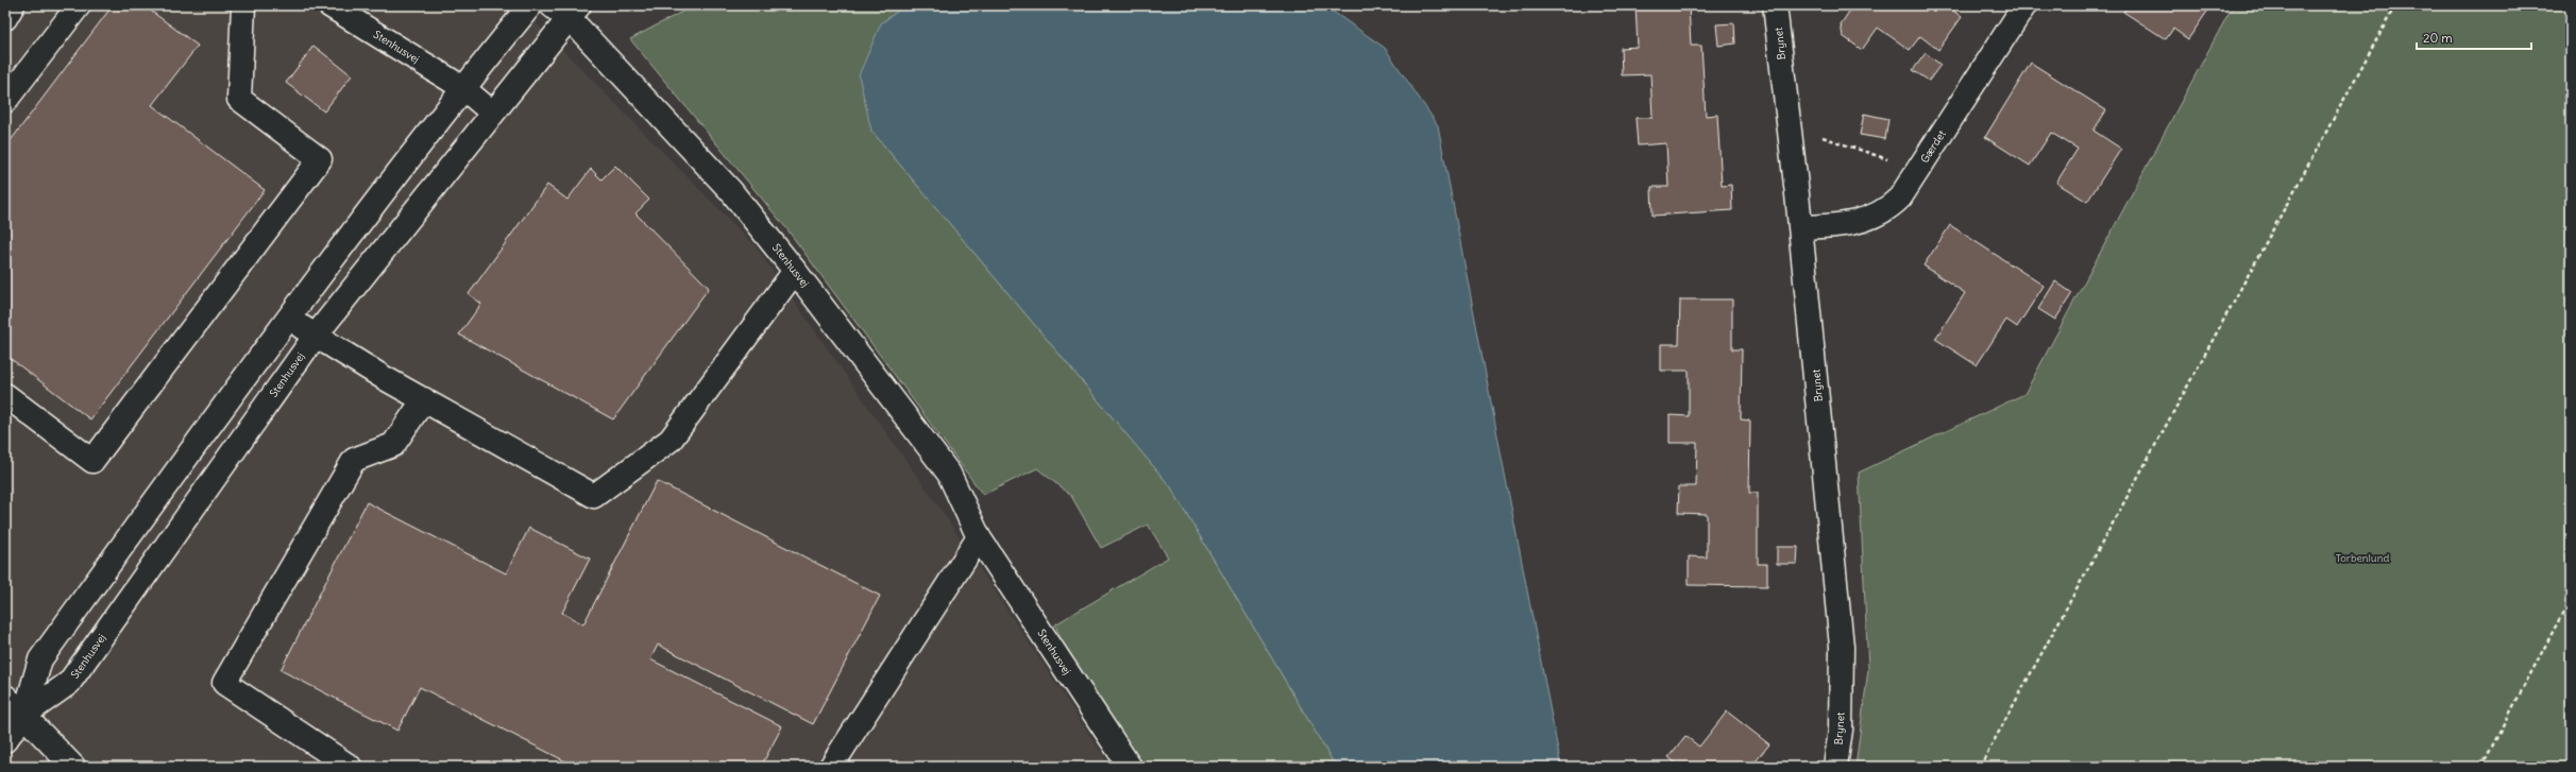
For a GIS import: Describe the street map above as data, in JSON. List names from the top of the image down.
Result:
{
  "streets": {
    "street": ["Brynet", "Stenhusvej", "Gærdet"]
  },
  "crossings": [
    ["Brynet", "Gærdet"]
  ],
  "parks": ["Torbenlund"],
  "scale_bar": "20 m"
}
